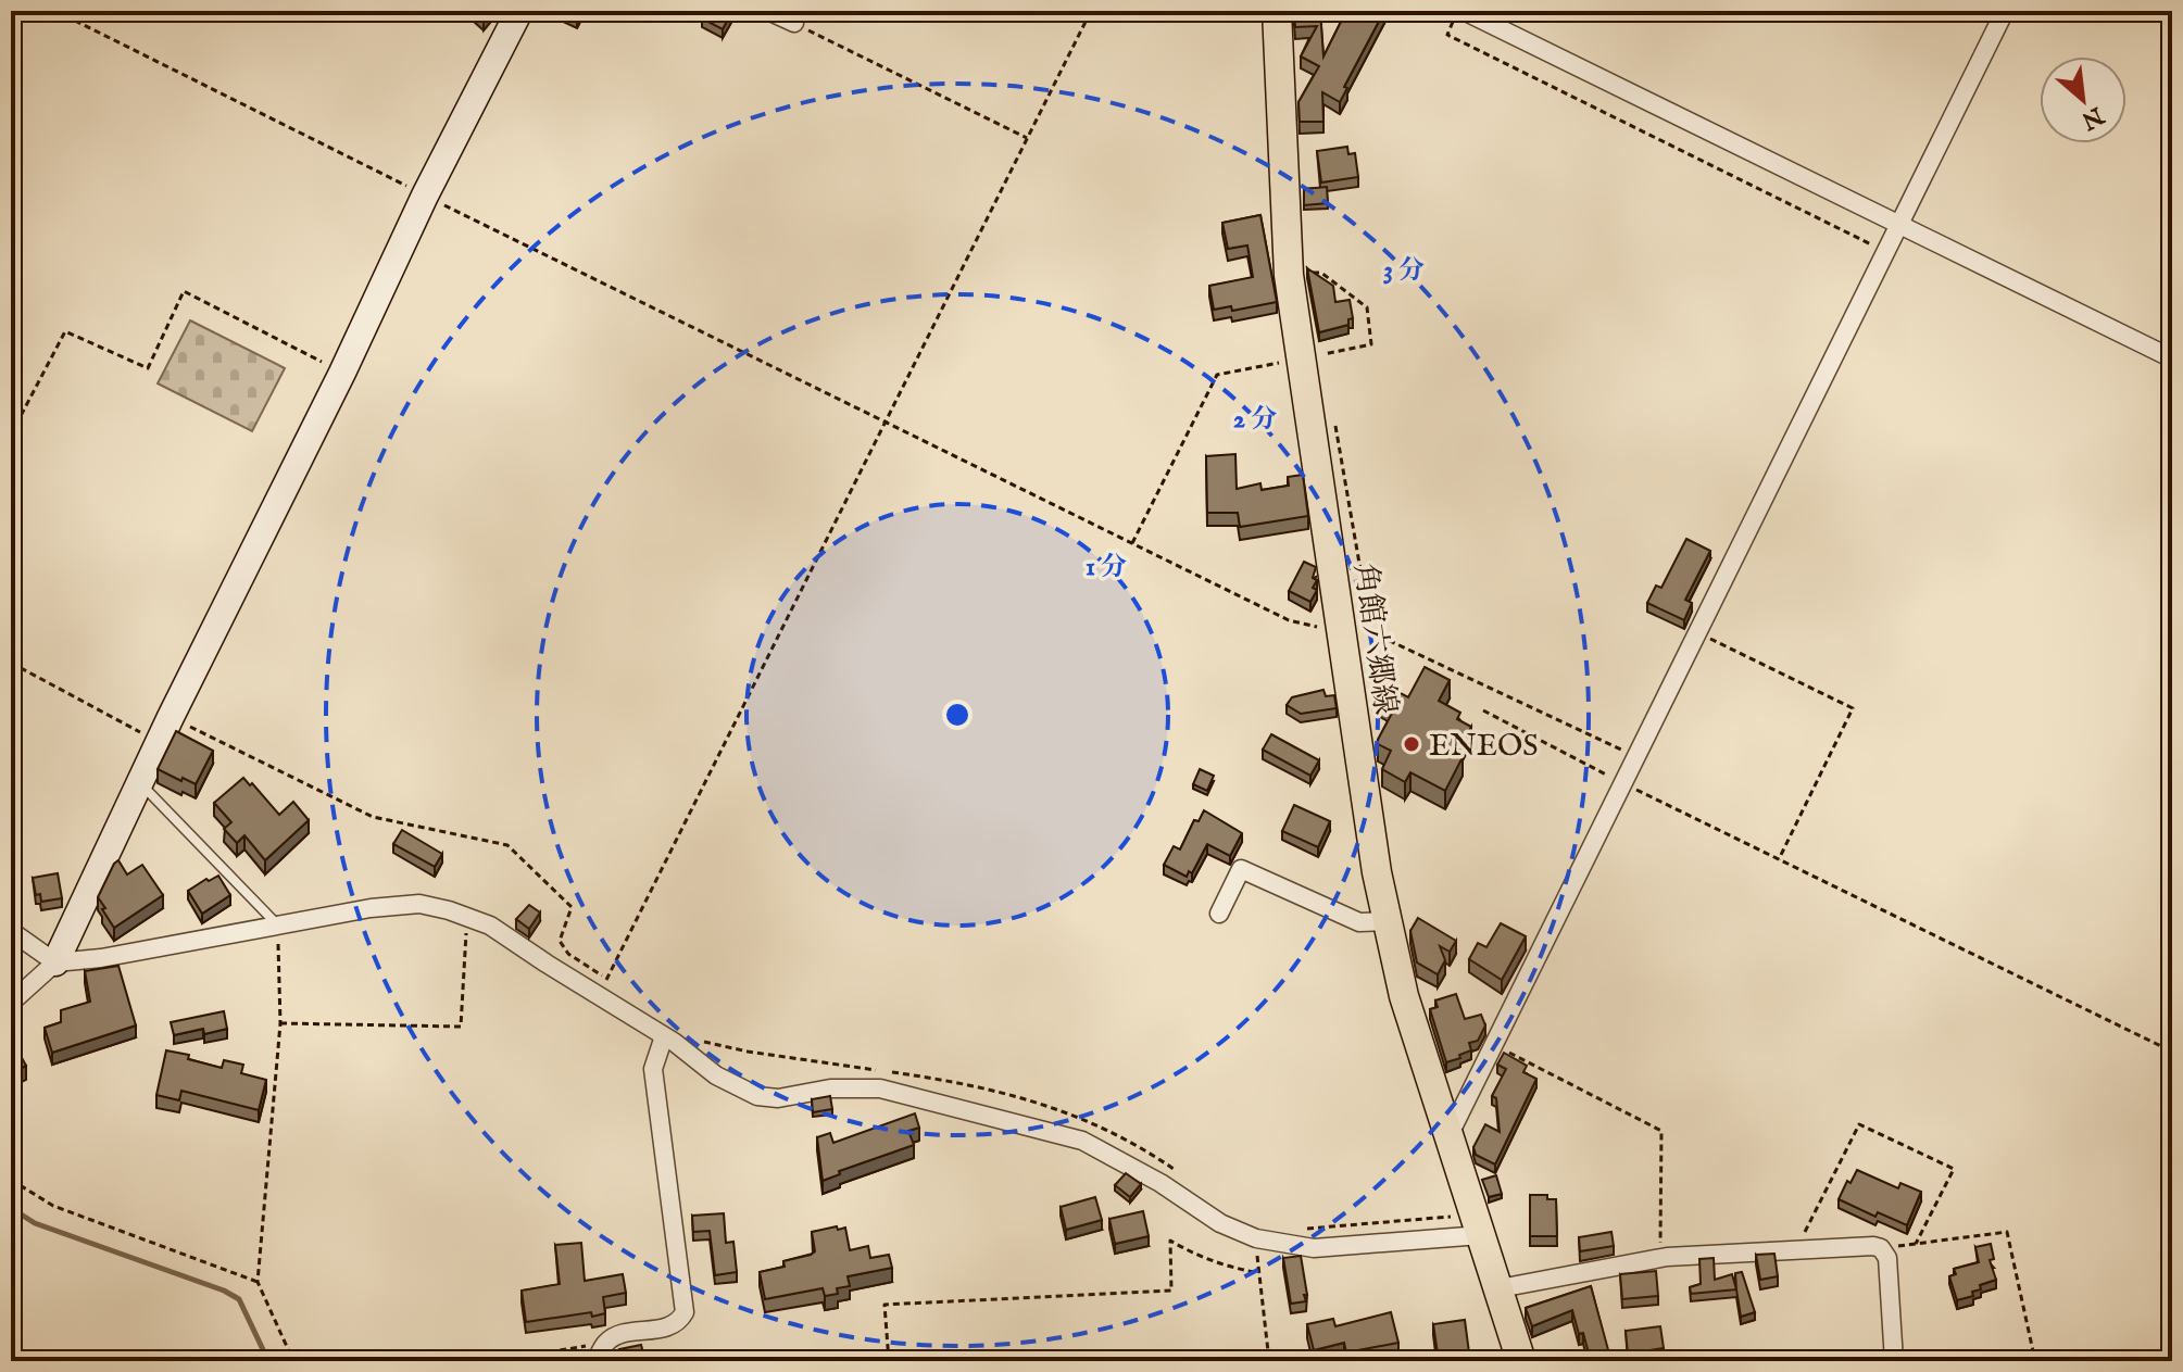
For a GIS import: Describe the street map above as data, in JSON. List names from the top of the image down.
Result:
{
  "streets": {
    "main road": ["角館六郷線"]
  },
  "places": ["ENEOS"],
  "north": "bottom right",
  "rings": ["3 分", "2 分", "1 分"]
}
